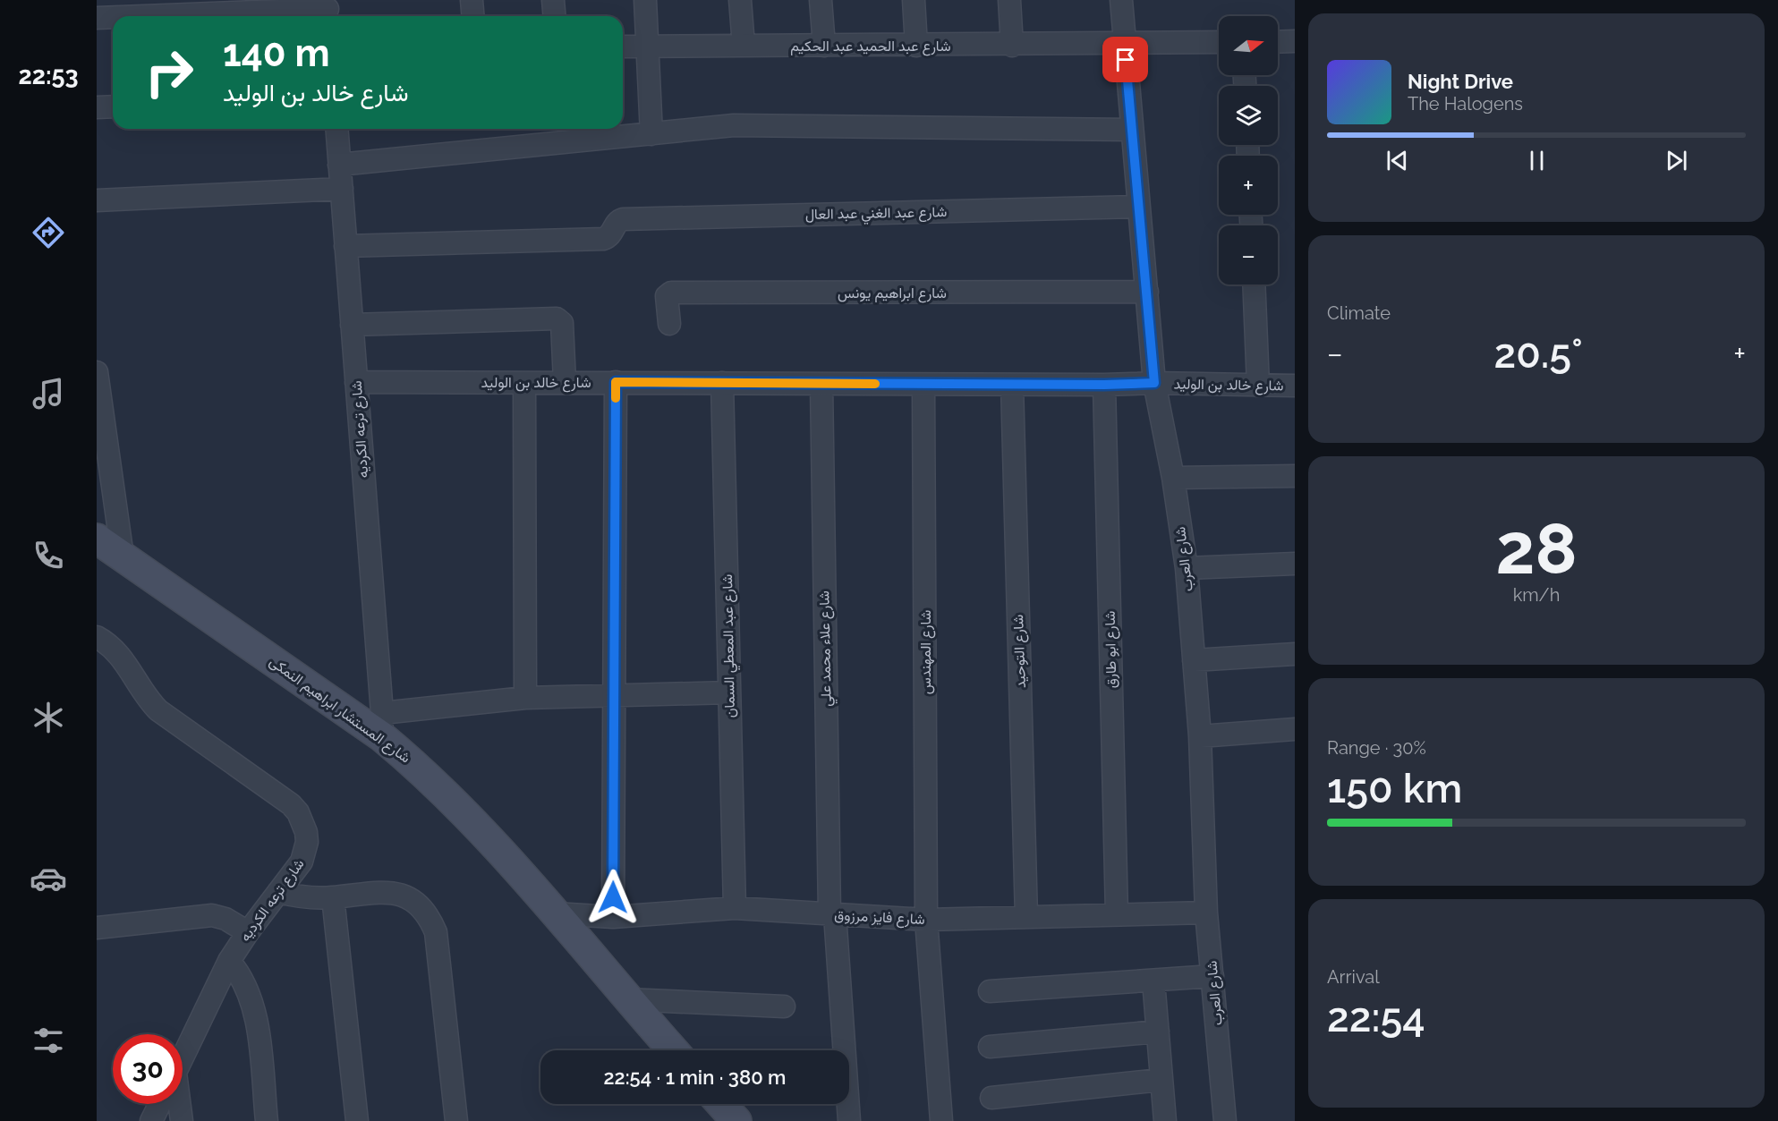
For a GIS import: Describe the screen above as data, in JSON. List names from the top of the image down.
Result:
{
  "streets": {
    "street": [
      "شارع عبد الحميد عبد الحكيم",
      "شارع عبد الغني عبد العال",
      "شارع ابراهيم يونس",
      "شارع خالد بن الوليد",
      "شارع ترعه الكرديه",
      "شارع العرب",
      "شارع عبد المعطي السمان",
      "شارع علاء محمد علي",
      "شارع ابو طارق",
      "شارع التوحيد",
      "شارع المهندس",
      "شارع المستشار ابراهيم النمكى",
      "شارع فايز مرزوق"
    ]
  },
  "crossings": [
    ["شارع عبد الحميد عبد الحكيم", "شارع العرب"],
    ["شارع عبد الغني عبد العال", "شارع ترعه الكرديه"],
    ["شارع عبد الغني عبد العال", "شارع العرب"],
    ["شارع ابراهيم يونس", "شارع العرب"],
    ["شارع خالد بن الوليد", "شارع ترعه الكرديه"],
    ["شارع خالد بن الوليد", "شارع العرب"],
    ["شارع خالد بن الوليد", "شارع عبد المعطي السمان"],
    ["شارع خالد بن الوليد", "شارع علاء محمد علي"],
    ["شارع خالد بن الوليد", "شارع ابو طارق"],
    ["شارع خالد بن الوليد", "شارع التوحيد"],
    ["شارع خالد بن الوليد", "شارع المهندس"],
    ["شارع ترعه الكرديه", "شارع المستشار ابراهيم النمكى"],
    ["شارع العرب", "شارع فايز مرزوق"],
    ["شارع عبد المعطي السمان", "شارع فايز مرزوق"],
    ["شارع علاء محمد علي", "شارع فايز مرزوق"],
    ["شارع ابو طارق", "شارع فايز مرزوق"],
    ["شارع التوحيد", "شارع فايز مرزوق"],
    ["شارع المهندس", "شارع فايز مرزوق"],
    ["شارع المستشار ابراهيم النمكى", "شارع فايز مرزوق"]
  ],
  "north": "right",
  "page": {
    "tabs": "22:53",
    "map_buttons": ["+", "−"],
    "turn": ["140 m", "شارع خالد بن الوليد"],
    "song": ["Night Drive", "The Halogens"],
    "tile": [
      "Climate",
      ["28", "km/h"],
      ["Range · 30%", "150 km"],
      ["Arrival", "22:54"]
    ],
    "heat": ["−", "20.5°", "+"],
    "limit": "30",
    "trip": "22:54 · 1 min · 380 m"
  }
}
